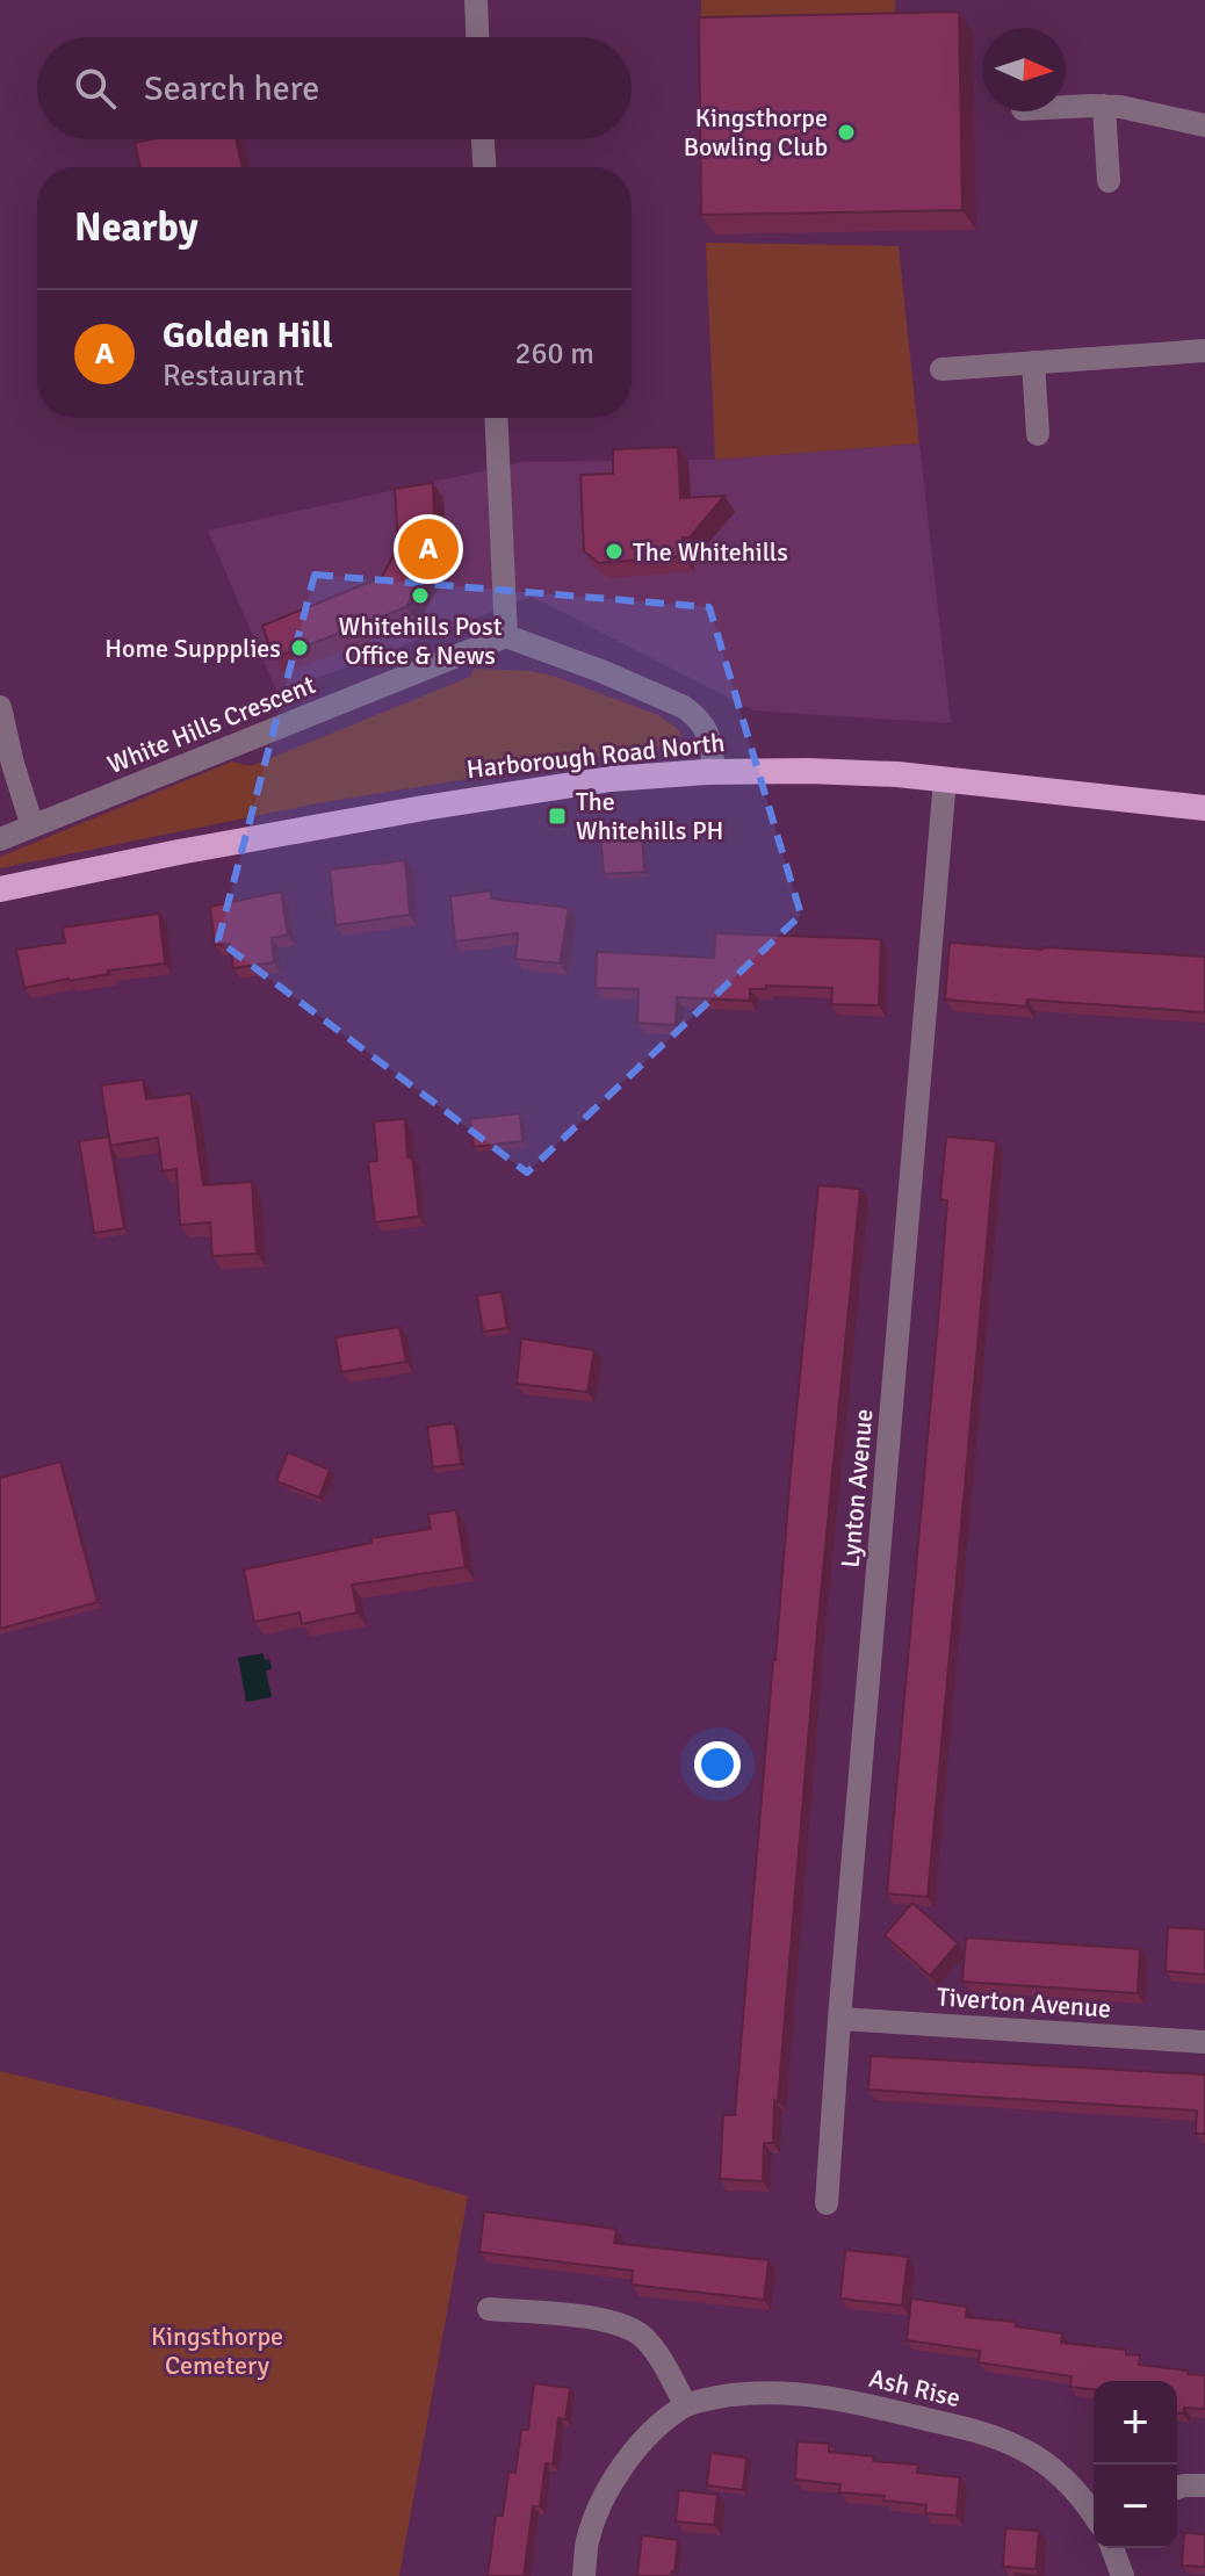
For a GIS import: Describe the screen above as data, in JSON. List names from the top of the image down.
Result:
{
  "streets": {
    "highway": ["Harborough Road North"],
    "street": [
      "White Hills Crescent",
      "Lynton Avenue",
      "Tiverton Avenue",
      "Ash Rise"
    ]
  },
  "crossings": [
    ["Harborough Road North", "Lynton Avenue"],
    ["Lynton Avenue", "Tiverton Avenue"]
  ],
  "parks": ["Kingsthorpe Cemetery"],
  "places": {
    "other": [
      "Kingsthorpe Bowling Club",
      "The Whitehills",
      "Whitehills Post Office & News",
      "Home Suppplies"
    ],
    "transit": ["The Whitehills PH"]
  },
  "north": "right",
  "page": {
    "search": "Search here",
    "heading": "Nearby",
    "list": [
      {
        "mark": "A",
        "name": "Golden Hill",
        "note": "Restaurant",
        "value": "260 m"
      }
    ],
    "pins": "A",
    "map_buttons": ["+", "−"]
  }
}
